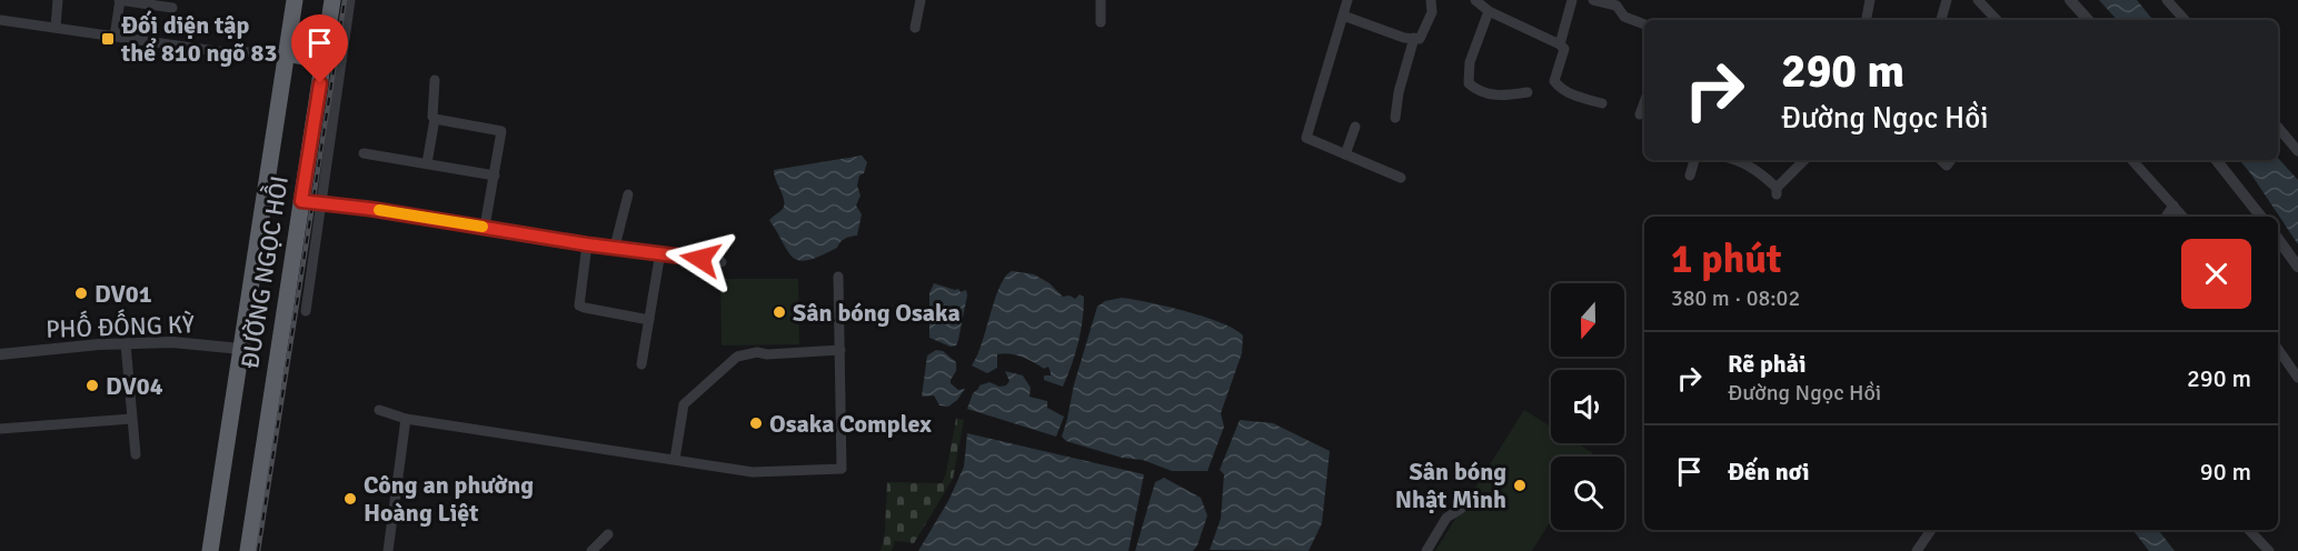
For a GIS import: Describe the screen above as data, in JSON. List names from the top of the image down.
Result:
{
  "streets": {
    "highway": ["ĐƯỜNG NGỌC HỒI"],
    "street": ["PHỐ ĐỐNG KỲ"]
  },
  "crossings": [
    ["ĐƯỜNG NGỌC HỒI", "PHỐ ĐỐNG KỲ"]
  ],
  "places": {
    "transit": ["Đối diện tập thể 810 ngõ 83"],
    "other": [
      "DV01",
      "Sân bóng Osaka",
      "DV04",
      "Osaka Complex",
      "Sân bóng Nhật Minh",
      "Công an phường Hoàng Liệt"
    ]
  },
  "north": "bottom",
  "page": {
    "turn": ["290 m", "Đường Ngọc Hồi"],
    "heading": ["1 phút", "380 m · 08:02"],
    "list": [
      {
        "name": "Rẽ phải",
        "note": "Đường Ngọc Hồi",
        "value": "290 m"
      },
      {
        "name": "Đến nơi",
        "value": "90 m"
      }
    ]
  }
}
